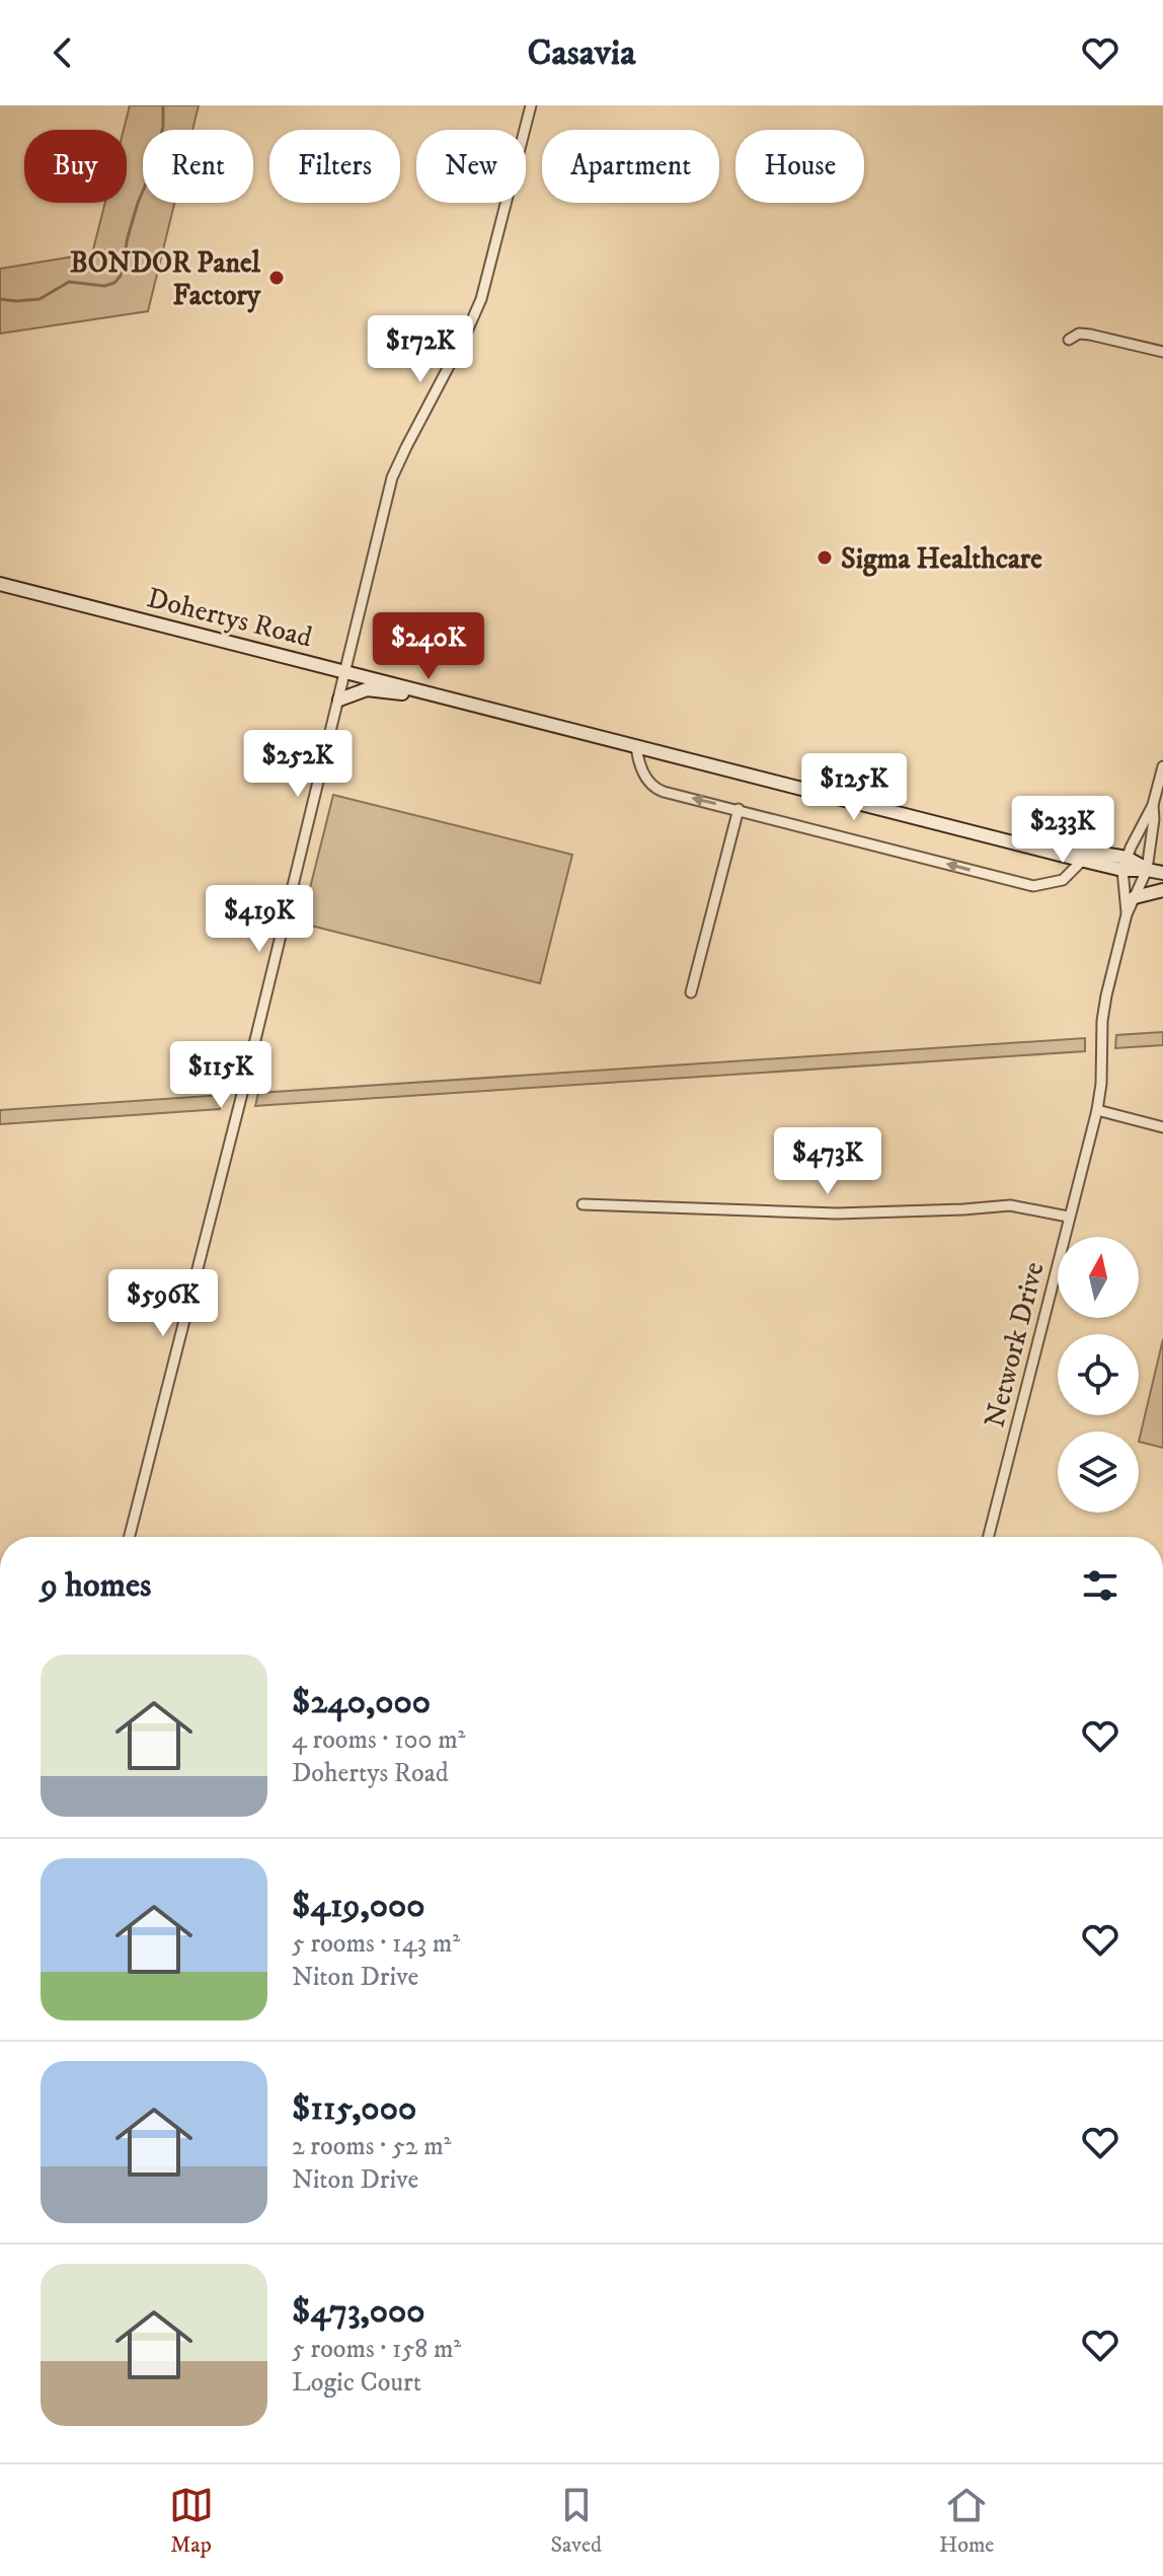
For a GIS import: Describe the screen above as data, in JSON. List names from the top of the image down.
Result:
{
  "streets": {
    "main road": ["Dohertys Road"],
    "street": ["Network Drive"]
  },
  "crossings": [
    ["Dohertys Road", "Network Drive"]
  ],
  "places": ["BONDOR Panel Factory", "Sigma Healthcare"],
  "north": "top",
  "page": {
    "header": "Casavia",
    "chip": [
      "Buy",
      "Rent",
      "Filters",
      "New",
      "Apartment",
      "House"
    ],
    "price": [
      "$172K",
      "$240K",
      "$252K",
      "$125K",
      "$233K",
      "$419K",
      "$115K",
      "$473K",
      "$596K"
    ],
    "heading": "9 homes",
    "list": [
      {
        "name": "$240,000",
        "note": "4 rooms · 100 m² · Dohertys Road"
      },
      {
        "name": "$419,000",
        "note": "5 rooms · 143 m² · Niton Drive"
      },
      {
        "name": "$115,000",
        "note": "2 rooms · 52 m² · Niton Drive"
      },
      {
        "name": "$473,000",
        "note": "5 rooms · 158 m² · Logic Court"
      }
    ],
    "tabs": ["Map", "Saved", "Home"]
  }
}
